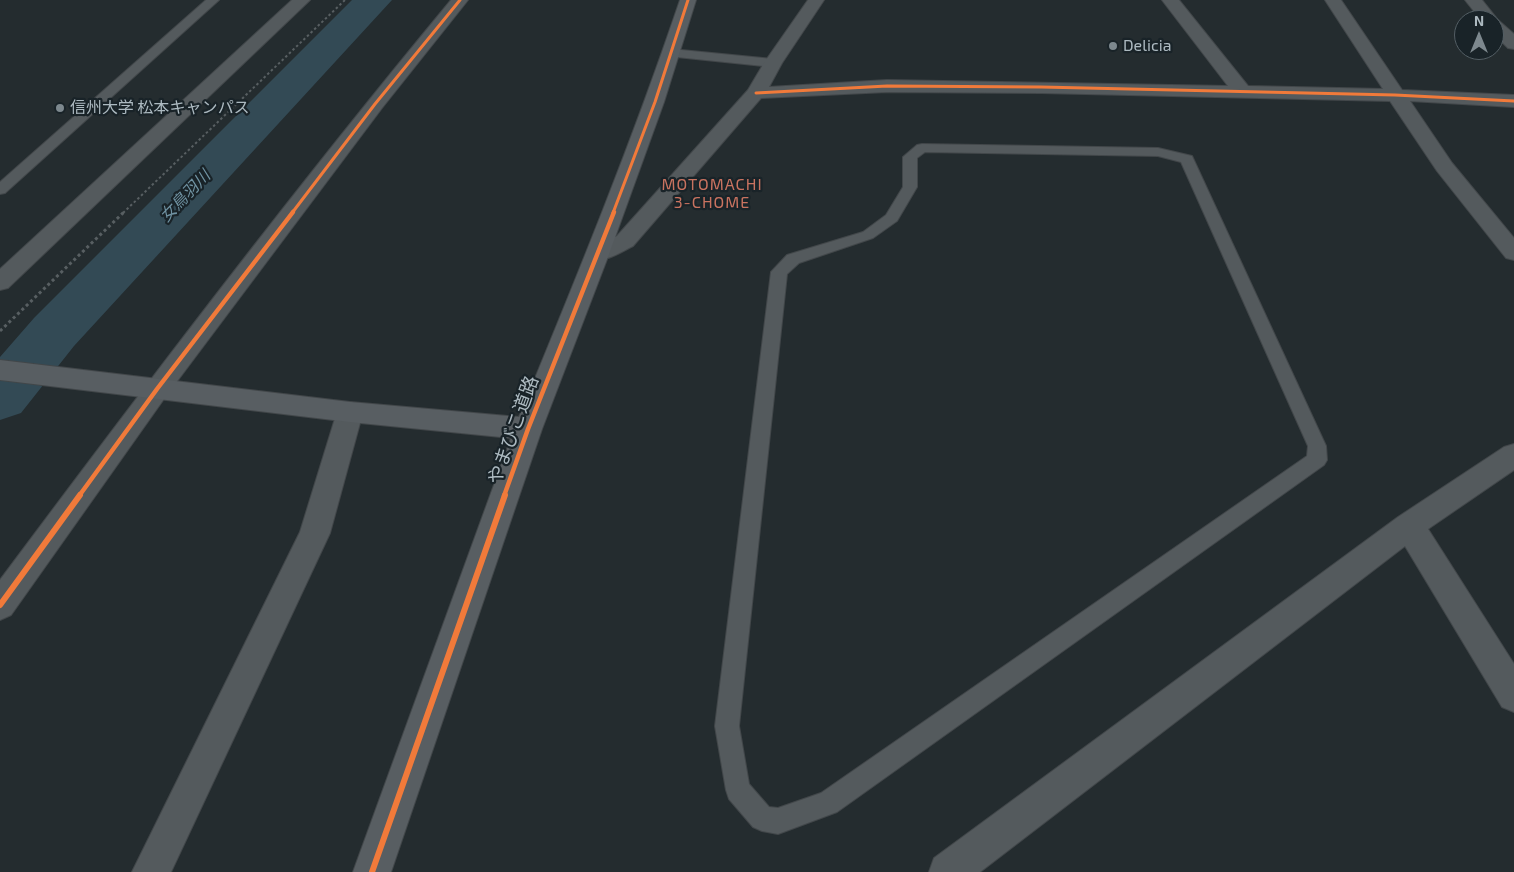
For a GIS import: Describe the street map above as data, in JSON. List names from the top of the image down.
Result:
{
  "streets": {
    "street": ["やまびこ道路"]
  },
  "districts": ["MOTOMACHI 3-CHOME"],
  "water": ["女鳥羽川"],
  "places": ["Delicia", "信州大学 松本キャンパス"],
  "north": "top"
}
